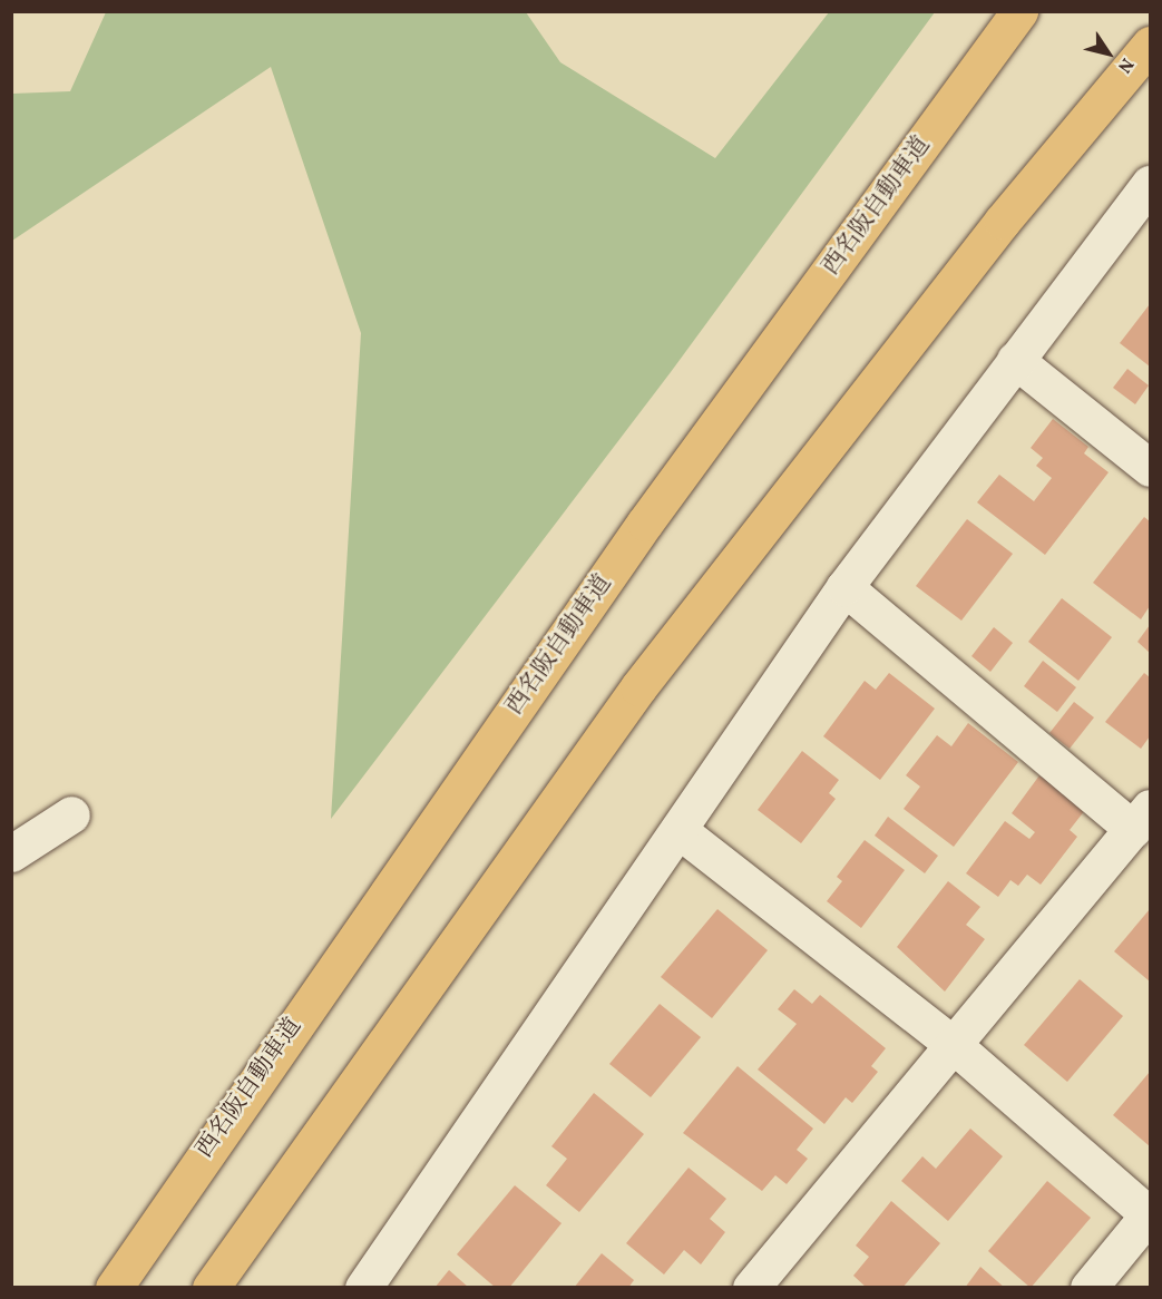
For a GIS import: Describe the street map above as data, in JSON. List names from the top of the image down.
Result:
{
  "streets": {
    "highway": ["西名阪自動車道"]
  },
  "north": "bottom right"
}
